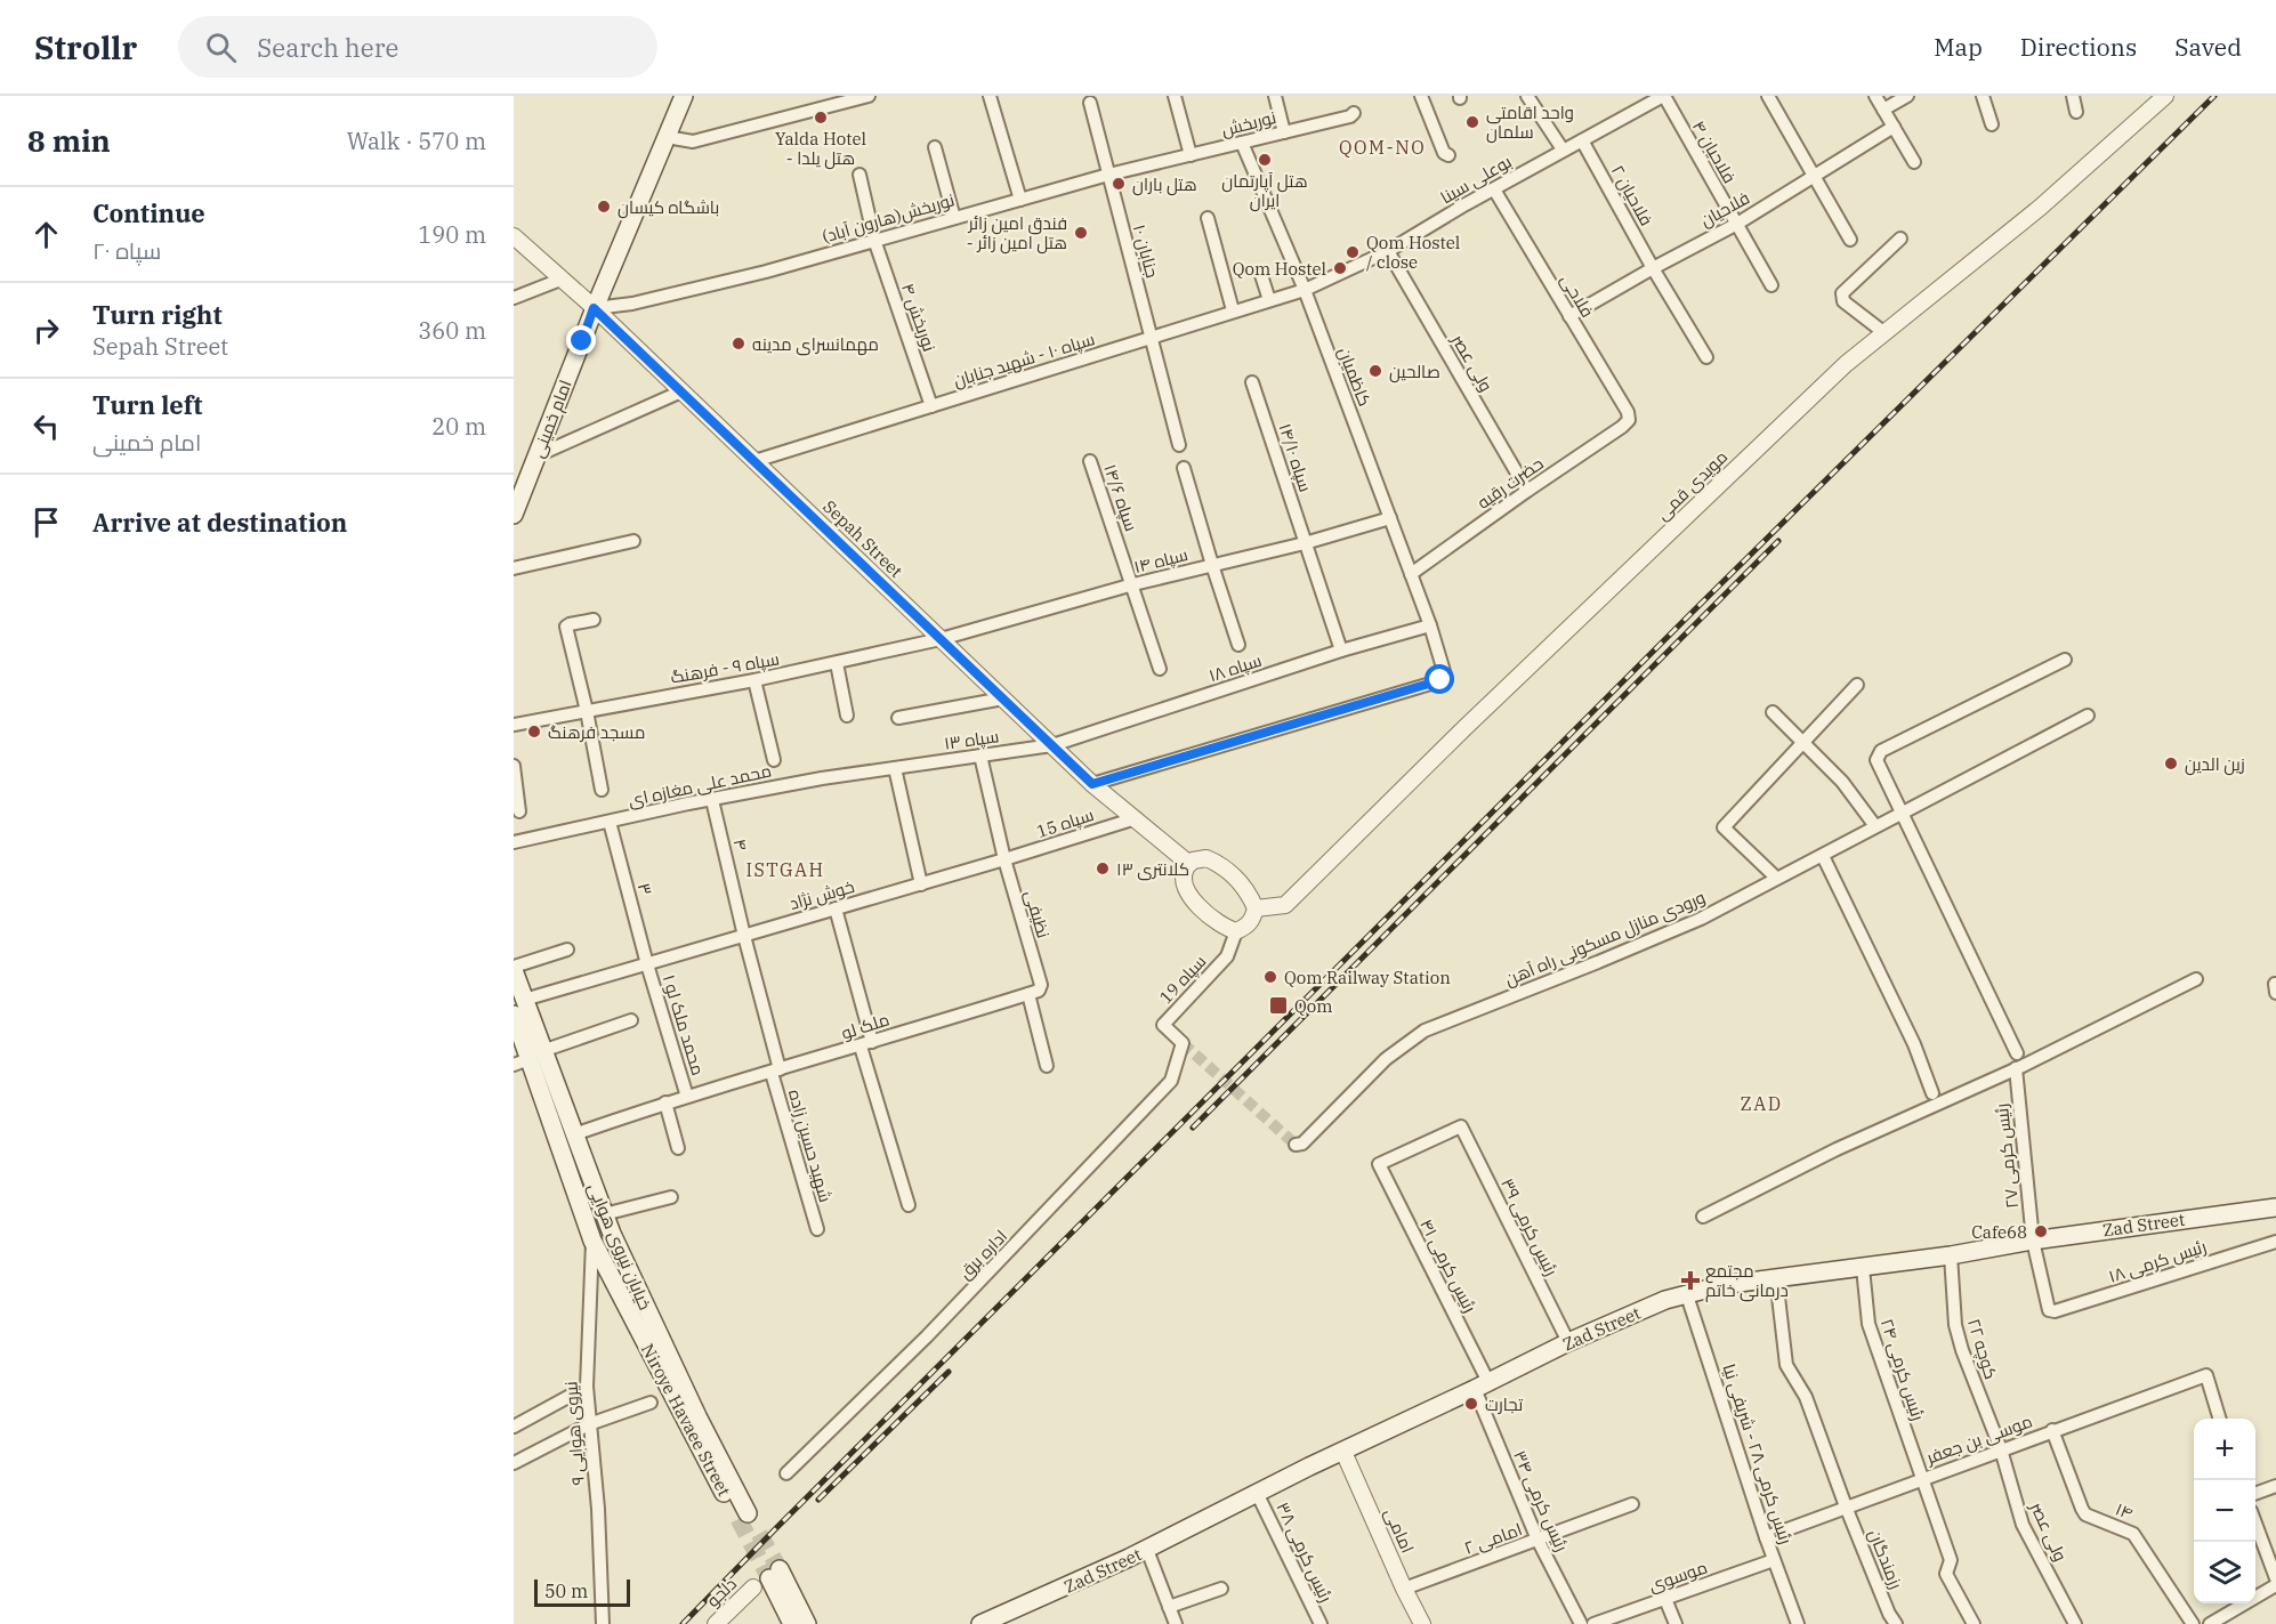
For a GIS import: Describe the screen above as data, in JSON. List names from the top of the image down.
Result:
{
  "streets": {
    "main road": [
      "امام خمینی",
      "Zad Street",
      "خیابان نیروی هوایی",
      "Niroye Havaee Street"
    ],
    "street": [
      "نوربخش",
      "فلاحیان ۴",
      "بوعلی سینا",
      "فلاحیان ۲",
      "فلاحیان",
      "نوربخش(هارون آباد)",
      "جنابان ۱۰",
      "فلاحی",
      "نوربخش ۴",
      "سپاه ۱۰ - شهید جنابان",
      "ولی عصر",
      "کاظمیان",
      "سپاه ۱۴/۱۰",
      "حضرت رقیه",
      "مویدی قمی",
      "سپاه ۱۴/۶",
      "Sepah Street",
      "سپاه ۱۴",
      "سپاه ۹ - فرهنگ",
      "سپاه ۱۸",
      "سپاه ۱۳",
      "محمد علی مغازه ای",
      "سپاه 15",
      "۴",
      "۳",
      "خوش نژاد",
      "نظیفی",
      "ورودی منازل مسکونی راه آهن",
      "سپاه 19",
      "۱ محمد ملک لو",
      "ملک لو",
      "شهید حسین زاده",
      "رئیس کرمی ۲۷",
      "رئیس کرمی ۳۹",
      "اداره برق",
      "رئیس کرمی ۱۸",
      "رئیس کرمی ۴۱",
      "کوچه ۲۲",
      "رئیس کرمی ۲۴",
      "نیروی هوایی ۹",
      "موسی بن جعفر",
      "رئیس کرمی ۲۸ - شریفی نیا",
      "رئیس کرمی ۳۴",
      "۱۴",
      "امامی",
      "امامی ۲",
      "رئیس کرمی ۳۸",
      "رزمندگان",
      "موسوی",
      "دلجو"
    ]
  },
  "crossings": [
    ["نوربخش", "نوربخش(هارون آباد)"],
    ["نوربخش", "کاظمیان"],
    ["فلاحیان ۴", "بوعلی سینا"],
    ["فلاحیان ۴", "فلاحیان"],
    ["بوعلی سینا", "فلاحیان ۲"],
    ["بوعلی سینا", "فلاحی"],
    ["بوعلی سینا", "سپاه ۱۰ - شهید جنابان"],
    ["بوعلی سینا", "ولی عصر"],
    ["بوعلی سینا", "کاظمیان"],
    ["فلاحیان ۲", "فلاحیان"],
    ["فلاحیان", "فلاحی"],
    ["نوربخش(هارون آباد)", "جنابان ۱۰"],
    ["نوربخش(هارون آباد)", "نوربخش ۴"],
    ["نوربخش(هارون آباد)", "امام خمینی"],
    ["نوربخش(هارون آباد)", "Sepah Street"],
    ["جنابان ۱۰", "سپاه ۱۰ - شهید جنابان"],
    ["فلاحی", "حضرت رقیه"],
    ["نوربخش ۴", "سپاه ۱۰ - شهید جنابان"],
    ["سپاه ۱۰ - شهید جنابان", "کاظمیان"],
    ["سپاه ۱۰ - شهید جنابان", "Sepah Street"],
    ["ولی عصر", "حضرت رقیه"],
    ["ولی عصر", "کوچه ۲۲"],
    ["ولی عصر", "موسی بن جعفر"],
    ["کاظمیان", "حضرت رقیه"],
    ["کاظمیان", "Sepah Street"],
    ["کاظمیان", "سپاه ۱۴"],
    ["کاظمیان", "سپاه ۱۸"],
    ["امام خمینی", "Sepah Street"],
    ["سپاه ۱۴/۱۰", "سپاه ۱۴"],
    ["سپاه ۱۴/۱۰", "سپاه ۱۸"],
    ["سپاه ۱۴/۶", "سپاه ۱۴"],
    ["Sepah Street", "سپاه ۱۴"],
    ["Sepah Street", "سپاه ۹ - فرهنگ"],
    ["Sepah Street", "سپاه ۱۸"],
    ["Sepah Street", "سپاه ۱۳"],
    ["Sepah Street", "سپاه 15"],
    ["سپاه ۱۴", "سپاه ۹ - فرهنگ"],
    ["سپاه ۱۸", "سپاه ۱۳"],
    ["سپاه ۱۳", "محمد علی مغازه ای"],
    ["سپاه ۱۳", "نظیفی"],
    ["محمد علی مغازه ای", "۴"],
    ["محمد علی مغازه ای", "۳"],
    ["سپاه 15", "خوش نژاد"],
    ["سپاه 15", "نظیفی"],
    ["۴", "خوش نژاد"],
    ["۴", "ملک لو"],
    ["۴", "شهید حسین زاده"],
    ["۳", "خوش نژاد"],
    ["۳", "۱ محمد ملک لو"],
    ["خوش نژاد", "نظیفی"],
    ["خوش نژاد", "۱ محمد ملک لو"],
    ["خوش نژاد", "خیابان نیروی هوایی"],
    ["نظیفی", "ملک لو"],
    ["سپاه 19", "اداره برق"],
    ["۱ محمد ملک لو", "ملک لو"],
    ["ملک لو", "شهید حسین زاده"],
    ["ملک لو", "خیابان نیروی هوایی"],
    ["رئیس کرمی ۲۷", "Zad Street"],
    ["رئیس کرمی ۲۷", "رئیس کرمی ۱۸"],
    ["Zad Street", "رئیس کرمی ۳۹"],
    ["Zad Street", "رئیس کرمی ۴۱"],
    ["Zad Street", "کوچه ۲۲"],
    ["Zad Street", "رئیس کرمی ۲۴"],
    ["Zad Street", "رئیس کرمی ۲۸ - شریفی نیا"],
    ["Zad Street", "رئیس کرمی ۳۴"],
    ["Zad Street", "امامی"],
    ["Zad Street", "رئیس کرمی ۳۸"],
    ["Zad Street", "رزمندگان"],
    ["رئیس کرمی ۳۹", "رئیس کرمی ۴۱"],
    ["خیابان نیروی هوایی", "Niroye Havaee Street"],
    ["رئیس کرمی ۴۱", "رئیس کرمی ۳۴"],
    ["کوچه ۲۲", "موسی بن جعفر"],
    ["رئیس کرمی ۲۴", "موسی بن جعفر"],
    ["Niroye Havaee Street", "نیروی هوایی ۹"],
    ["موسی بن جعفر", "رئیس کرمی ۲۸ - شریفی نیا"],
    ["موسی بن جعفر", "۱۴"],
    ["موسی بن جعفر", "رزمندگان"],
    ["رئیس کرمی ۲۸ - شریفی نیا", "موسوی"],
    ["رئیس کرمی ۳۴", "امامی ۲"],
    ["امامی", "امامی ۲"]
  ],
  "districts": ["QOM-NO", "ISTGAH", "ZAD"],
  "places": {
    "other": [
      "Yalda Hotel - هتل یلدا",
      "واحد اقامتی سلمان",
      "هتل آپارتمان ایران",
      "هتل باران",
      "باشگاه کیسان",
      "فندق امین زائر - هتل امین زائر",
      "Qom Hostel / close",
      "Qom Hostel",
      "مهمانسرای مدینه",
      "صالحین",
      "مسجد فرهنگ",
      "زین الدین",
      "کلانتری ۱۳",
      "Qom Railway Station",
      "Cafe68",
      "تجارت"
    ],
    "transit": ["Qom"],
    "health": ["مجتمع درمانی خاتم"]
  },
  "scale_bar": "50 m",
  "page": {
    "header": "Strollr",
    "search": "Search here",
    "nav": ["Map", "Directions", "Saved"],
    "heading": ["8 min", "Walk · 570 m"],
    "list": [
      ["Continue", "سپاه ۲۰", "190 m"],
      ["Turn right", "Sepah Street", "360 m"],
      ["Turn left", "امام خمینی", "20 m"],
      "Arrive at destination"
    ],
    "map_buttons": ["+", "−"],
    "scale": "50 m"
  }
}
